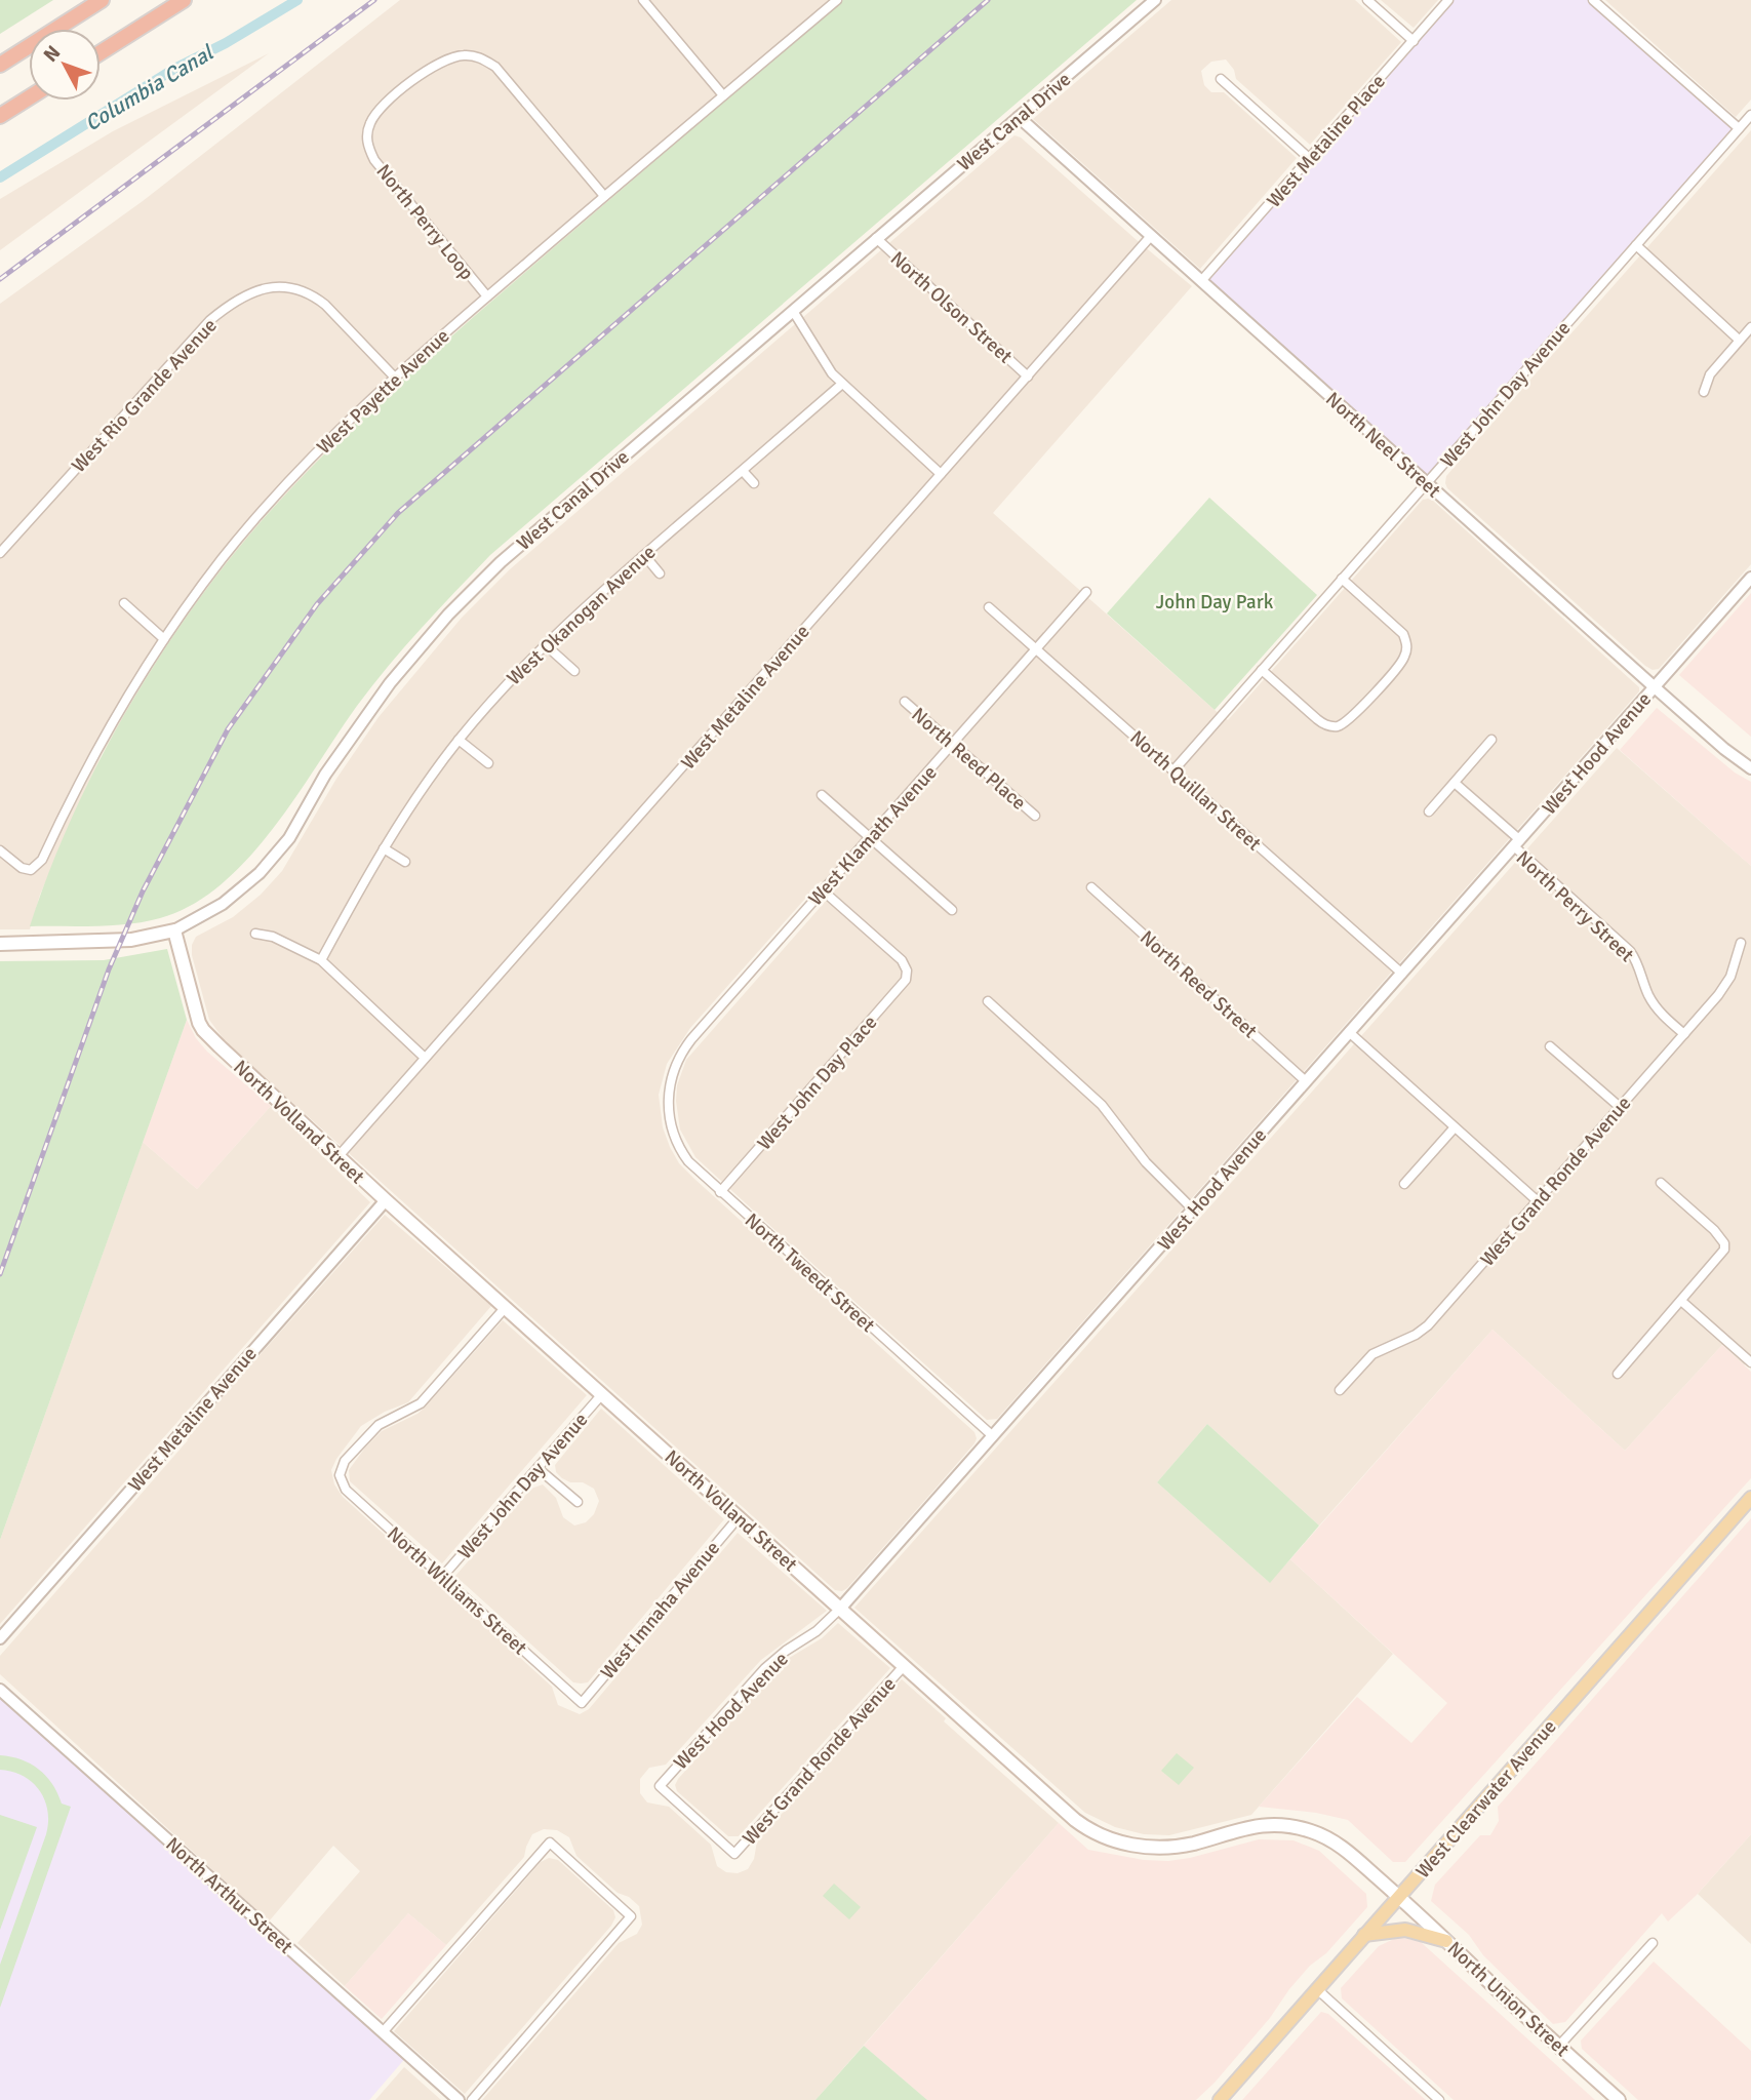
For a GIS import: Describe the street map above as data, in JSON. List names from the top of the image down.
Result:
{
  "streets": {
    "main road": [
      "West Canal Drive",
      "North Volland Street",
      "West Clearwater Avenue",
      "North Union Street"
    ],
    "street": [
      "West Metaline Place",
      "North Perry Loop",
      "North Olson Street",
      "West Payette Avenue",
      "West John Day Avenue",
      "West Rio Grande Avenue",
      "North Neel Street",
      "West Okanogan Avenue",
      "West Metaline Avenue",
      "West Hood Avenue",
      "North Reed Place",
      "North Quillan Street",
      "West Klamath Avenue",
      "North Perry Street",
      "North Reed Street",
      "West John Day Place",
      "West Grand Ronde Avenue",
      "North Tweedt Street",
      "North Williams Street",
      "West Imnaha Avenue",
      "North Arthur Street"
    ]
  },
  "crossings": [
    ["West Canal Drive", "North Olson Street"],
    ["West Canal Drive", "North Neel Street"],
    ["West Canal Drive", "North Volland Street"],
    ["West Metaline Place", "North Neel Street"],
    ["North Perry Loop", "West Payette Avenue"],
    ["North Olson Street", "West Metaline Avenue"],
    ["West Payette Avenue", "West Rio Grande Avenue"],
    ["West John Day Avenue", "North Neel Street"],
    ["West John Day Avenue", "North Quillan Street"],
    ["West John Day Avenue", "North Volland Street"],
    ["West John Day Avenue", "North Williams Street"],
    ["North Neel Street", "West Metaline Avenue"],
    ["North Neel Street", "West Hood Avenue"],
    ["West Metaline Avenue", "North Volland Street"],
    ["West Hood Avenue", "North Quillan Street"],
    ["West Hood Avenue", "North Perry Street"],
    ["West Hood Avenue", "North Reed Street"],
    ["West Hood Avenue", "North Volland Street"],
    ["West Hood Avenue", "West Grand Ronde Avenue"],
    ["West Hood Avenue", "North Tweedt Street"],
    ["North Reed Place", "West Klamath Avenue"],
    ["North Quillan Street", "West Klamath Avenue"],
    ["West Klamath Avenue", "West John Day Place"],
    ["West Klamath Avenue", "North Tweedt Street"],
    ["North Perry Street", "West Grand Ronde Avenue"],
    ["West John Day Place", "North Tweedt Street"],
    ["North Volland Street", "West Grand Ronde Avenue"],
    ["North Volland Street", "North Williams Street"],
    ["North Volland Street", "West Imnaha Avenue"],
    ["North Volland Street", "West Clearwater Avenue"],
    ["North Volland Street", "North Union Street"],
    ["North Williams Street", "West Imnaha Avenue"],
    ["West Clearwater Avenue", "North Union Street"]
  ],
  "water": ["Columbia Canal"],
  "parks": ["John Day Park"],
  "north": "top left"
}
